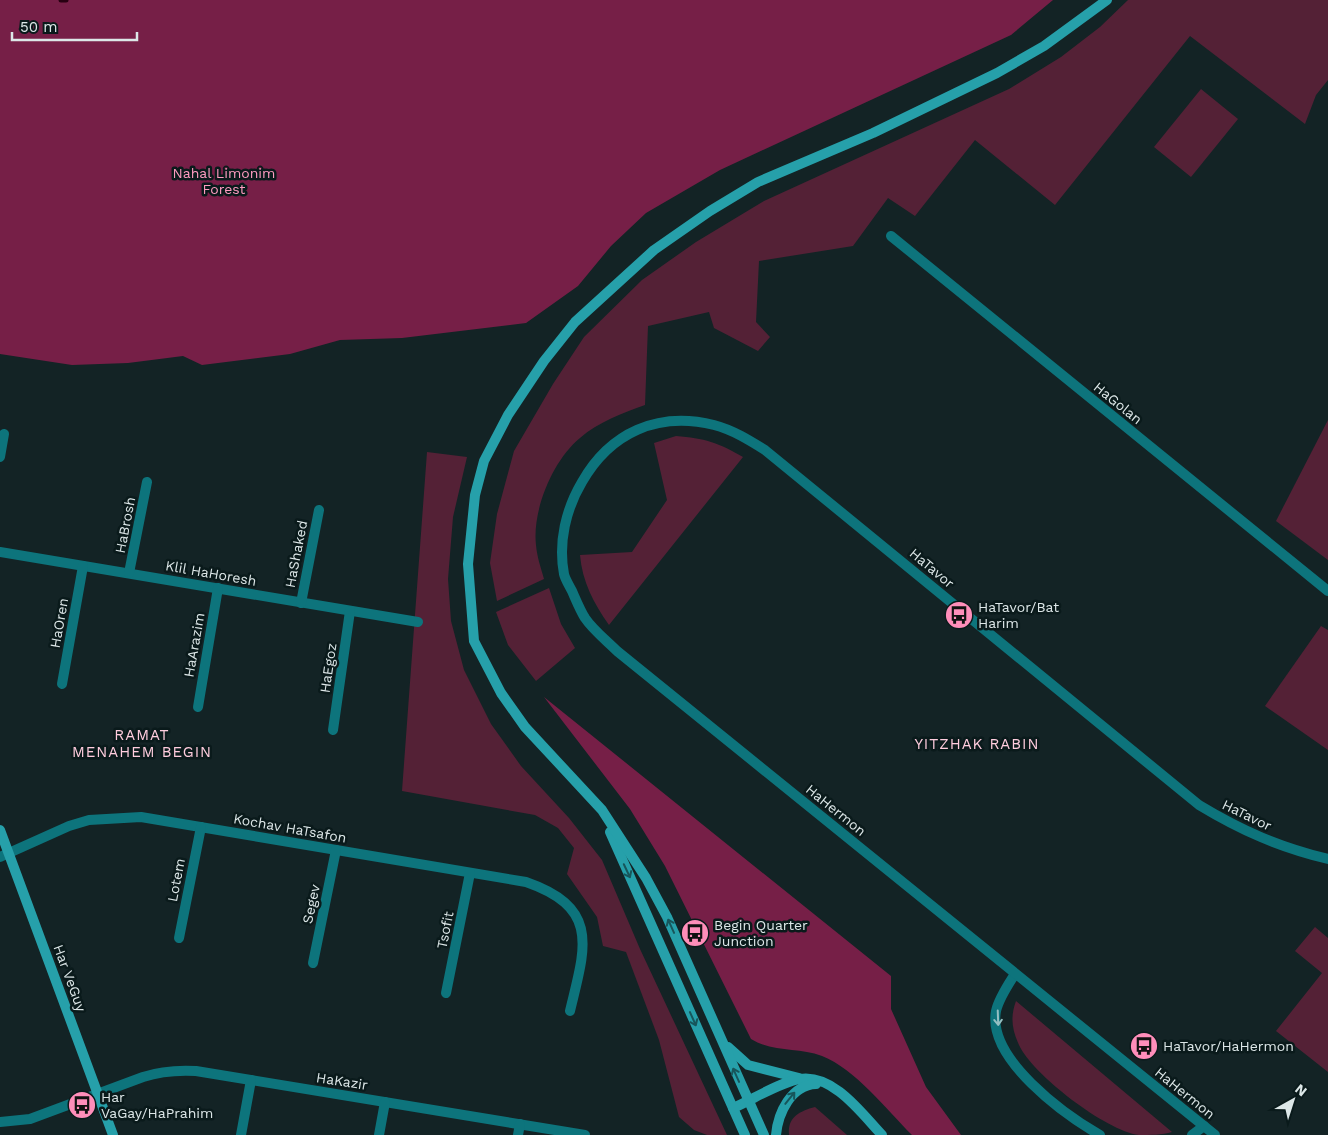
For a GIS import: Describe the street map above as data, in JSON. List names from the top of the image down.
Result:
{
  "streets": {
    "main road": ["Har VeGuy"],
    "street": [
      "HaGolan",
      "HaBrosh",
      "HaShaked",
      "HaTavor",
      "Klil HaHoresh",
      "HaOren",
      "HaArazim",
      "HaEgoz",
      "HaHermon",
      "Kochav HaTsafon",
      "Lotem",
      "Segev",
      "Tsofit",
      "HaKazir"
    ]
  },
  "crossings": [
    ["HaBrosh", "Klil HaHoresh"],
    ["HaShaked", "Klil HaHoresh"],
    ["HaTavor", "HaHermon"],
    ["Klil HaHoresh", "HaOren"],
    ["Klil HaHoresh", "HaArazim"],
    ["Klil HaHoresh", "HaEgoz"],
    ["Kochav HaTsafon", "Lotem"],
    ["Kochav HaTsafon", "Segev"],
    ["Kochav HaTsafon", "Tsofit"],
    ["Kochav HaTsafon", "Har VeGuy"],
    ["Har VeGuy", "HaKazir"]
  ],
  "districts": ["RAMAT MENAHEM BEGIN", "YITZHAK RABIN"],
  "parks": ["Nahal Limonim Forest"],
  "places": {
    "bus stop": [
      "HaTavor/Bat Harim",
      "Begin Quarter Junction",
      "HaTavor/HaHermon",
      "Har VaGay/HaPrahim"
    ]
  },
  "scale_bar": "50 m",
  "north": "top right"
}
